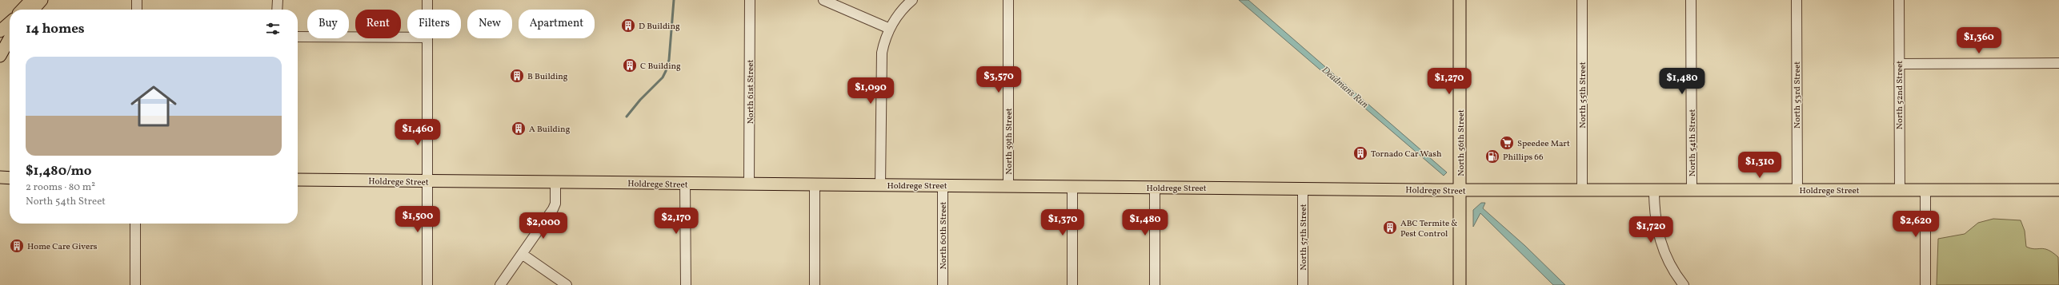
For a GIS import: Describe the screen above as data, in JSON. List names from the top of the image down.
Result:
{
  "streets": {
    "main road": ["North 56th Street", "Holdrege Street"],
    "street": [
      "North 61st Street",
      "North 55th Street",
      "North 53rd Street",
      "North 52nd Street",
      "North 59th Street",
      "North 54th Street",
      "North 60th Street",
      "North 57th Street"
    ]
  },
  "crossings": [
    ["North 61st Street", "Holdrege Street"],
    ["North 55th Street", "Holdrege Street"],
    ["North 53rd Street", "Holdrege Street"],
    ["North 52nd Street", "Holdrege Street"],
    ["North 59th Street", "Holdrege Street"],
    ["North 56th Street", "Holdrege Street"],
    ["North 54th Street", "Holdrege Street"],
    ["Holdrege Street", "North 60th Street"],
    ["Holdrege Street", "North 57th Street"]
  ],
  "water": ["Deadmans Run"],
  "places": {
    "building": [
      "D Building",
      "C Building",
      "B Building",
      "A Building",
      "Tornado Car Wash",
      "ABC Termite & Pest Control",
      "Home Care Givers"
    ],
    "supermarket": ["Speedee Mart"],
    "fuel station": ["Phillips 66"]
  },
  "page": {
    "chip": [
      "Buy",
      "Rent",
      "Filters",
      "New",
      "Apartment"
    ],
    "heading": "14 homes",
    "price": [
      "$1,360",
      "$3,570",
      "$1,270",
      "$1,480",
      "$1,090",
      "$1,460",
      "$1,310",
      "$1,500",
      "$2,170",
      "$1,370",
      "$1,480",
      "$2,620",
      "$2,000",
      "$1,720"
    ],
    "list": [
      {
        "name": "$1,480/mo",
        "note": "2 rooms · 80 m² · North 54th Street"
      }
    ]
  }
}
